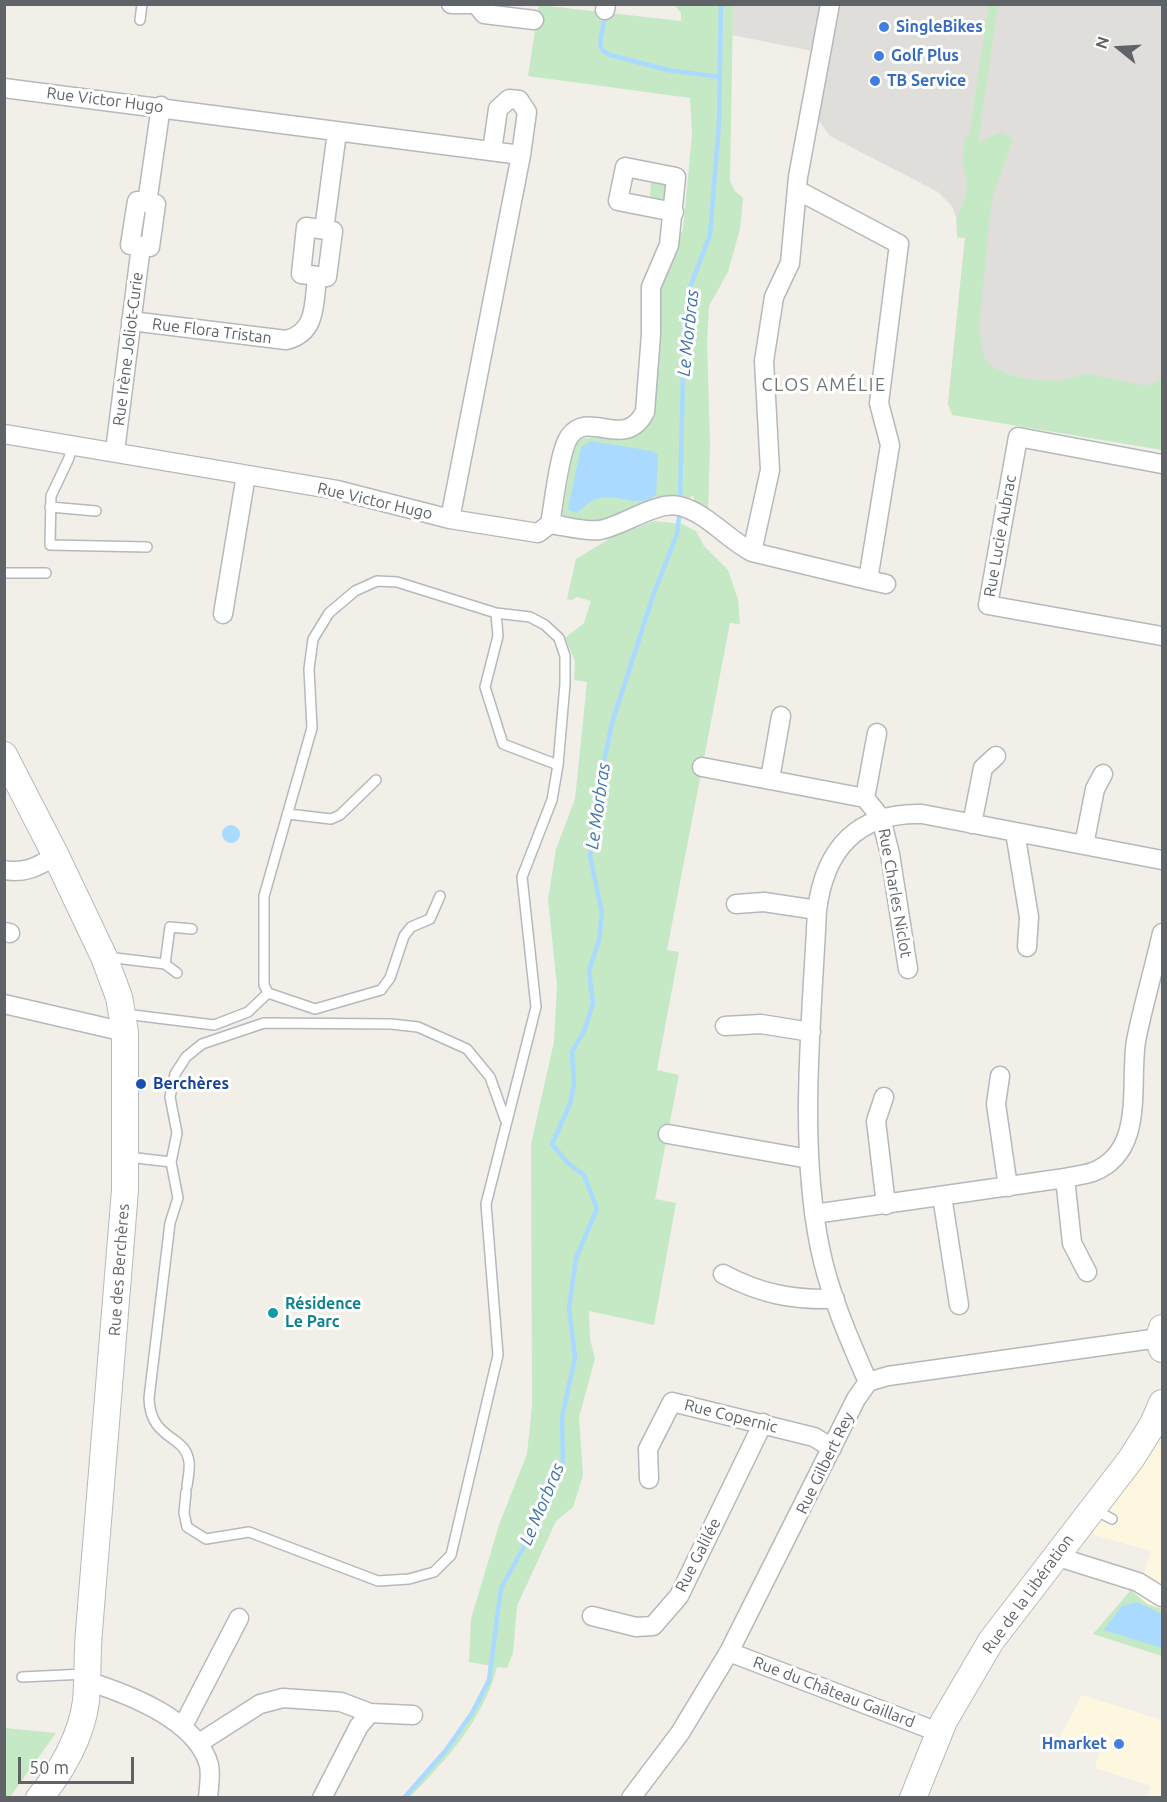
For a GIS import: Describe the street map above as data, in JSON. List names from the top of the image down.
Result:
{
  "streets": {
    "street": [
      "Rue Victor Hugo",
      "Rue Flora Tristan",
      "Rue Irène Joliot-Curie",
      "Rue Lucie Aubrac",
      "Rue Charles Niclot",
      "Rue des Berchères",
      "Rue Copernic",
      "Rue Gilbert Rey",
      "Rue Galilée",
      "Rue de la Libération",
      "Rue du Château Gaillard"
    ]
  },
  "crossings": [
    ["Rue Victor Hugo", "Rue Flora Tristan"],
    ["Rue Victor Hugo", "Rue Irène Joliot-Curie"],
    ["Rue Flora Tristan", "Rue Irène Joliot-Curie"],
    ["Rue Charles Niclot", "Rue Gilbert Rey"],
    ["Rue Copernic", "Rue Gilbert Rey"],
    ["Rue Copernic", "Rue Galilée"],
    ["Rue Gilbert Rey", "Rue du Château Gaillard"],
    ["Rue de la Libération", "Rue du Château Gaillard"]
  ],
  "districts": ["CLOS AMÉLIE"],
  "water": ["Le Morbras"],
  "places": [
    "SingleBikes",
    "Golf Plus",
    "TB Service",
    "Berchères",
    "Résidence Le Parc",
    "Hmarket"
  ],
  "scale_bar": "50 m",
  "north": "left"
}
